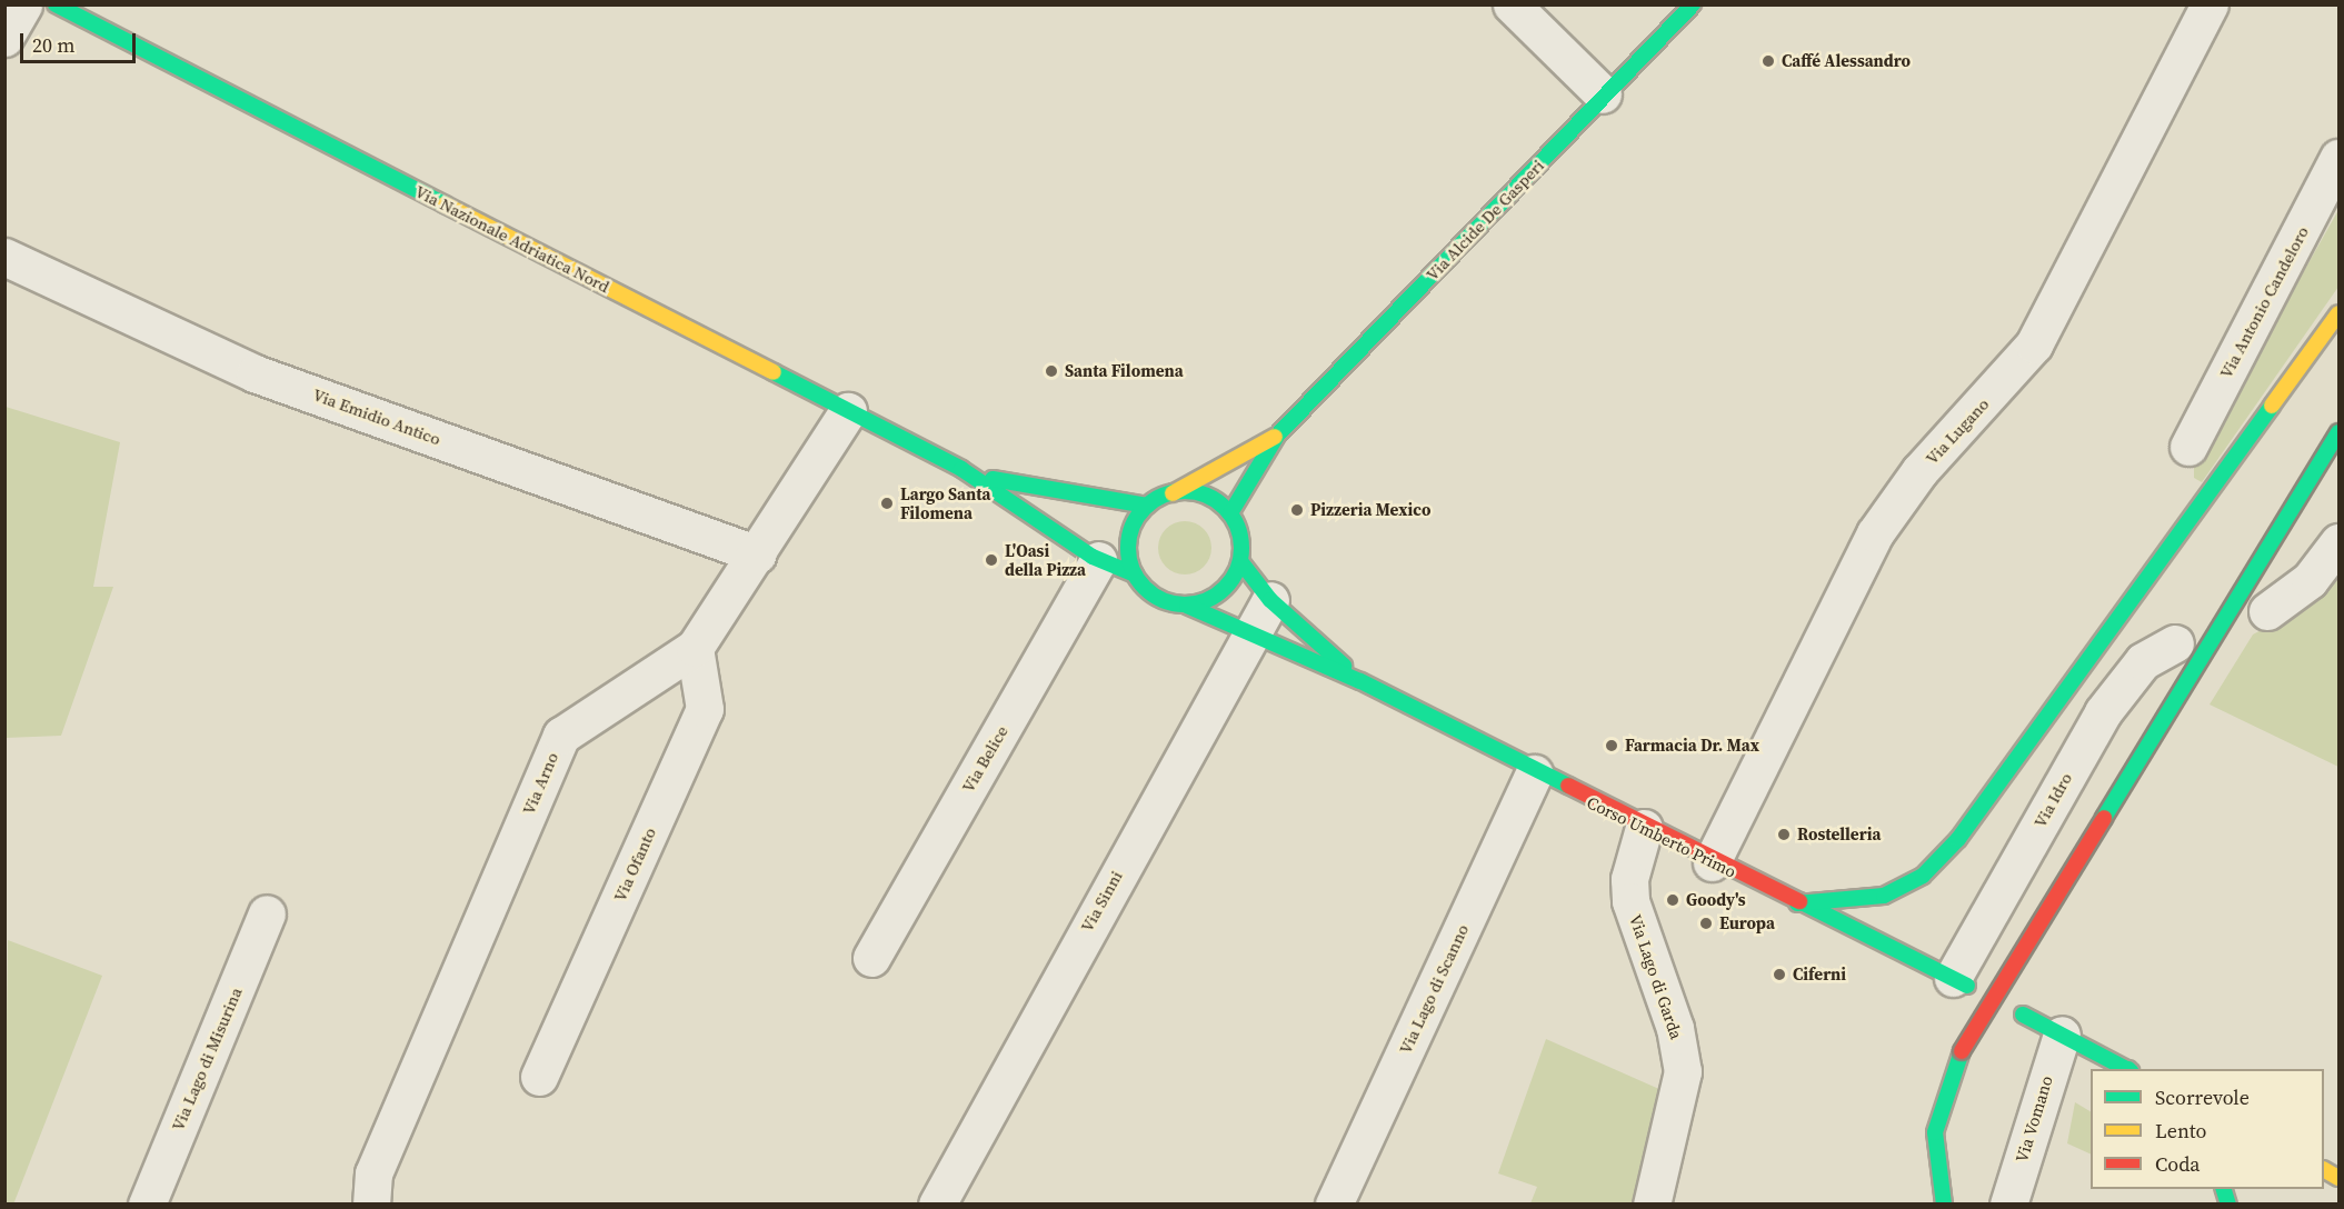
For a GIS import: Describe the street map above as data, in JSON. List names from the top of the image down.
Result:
{
  "streets": {
    "main road": ["Via Alcide De Gasperi", "Via Nazionale Adriatica Nord", "Corso Umberto Primo"],
    "street": [
      "Via Antonio Candeloro",
      "Via Emidio Antico",
      "Via Lugano",
      "Via Belice",
      "Via Arno",
      "Via Idro",
      "Via Ofanto",
      "Via Sinni",
      "Via Lago di Garda",
      "Via Lago di Scanno",
      "Via Lago di Misurina",
      "Via Vomano"
    ]
  },
  "crossings": [
    ["Via Alcide De Gasperi", "Corso Umberto Primo"],
    ["Via Nazionale Adriatica Nord", "Via Arno"],
    ["Via Emidio Antico", "Via Arno"],
    ["Via Lugano", "Corso Umberto Primo"],
    ["Via Arno", "Via Ofanto"],
    ["Via Idro", "Corso Umberto Primo"],
    ["Corso Umberto Primo", "Via Sinni"],
    ["Corso Umberto Primo", "Via Lago di Garda"],
    ["Corso Umberto Primo", "Via Lago di Scanno"]
  ],
  "places": [
    "Caffé Alessandro",
    "Santa Filomena",
    "Largo Santa Filomena",
    "Pizzeria Mexico",
    "L'Oasi della Pizza",
    "Farmacia Dr. Max",
    "Rostelleria",
    "Goody's",
    "Europa",
    "Ciferni"
  ],
  "legend": ["Scorrevole", "Lento", "Coda"],
  "scale_bar": "20 m"
}
